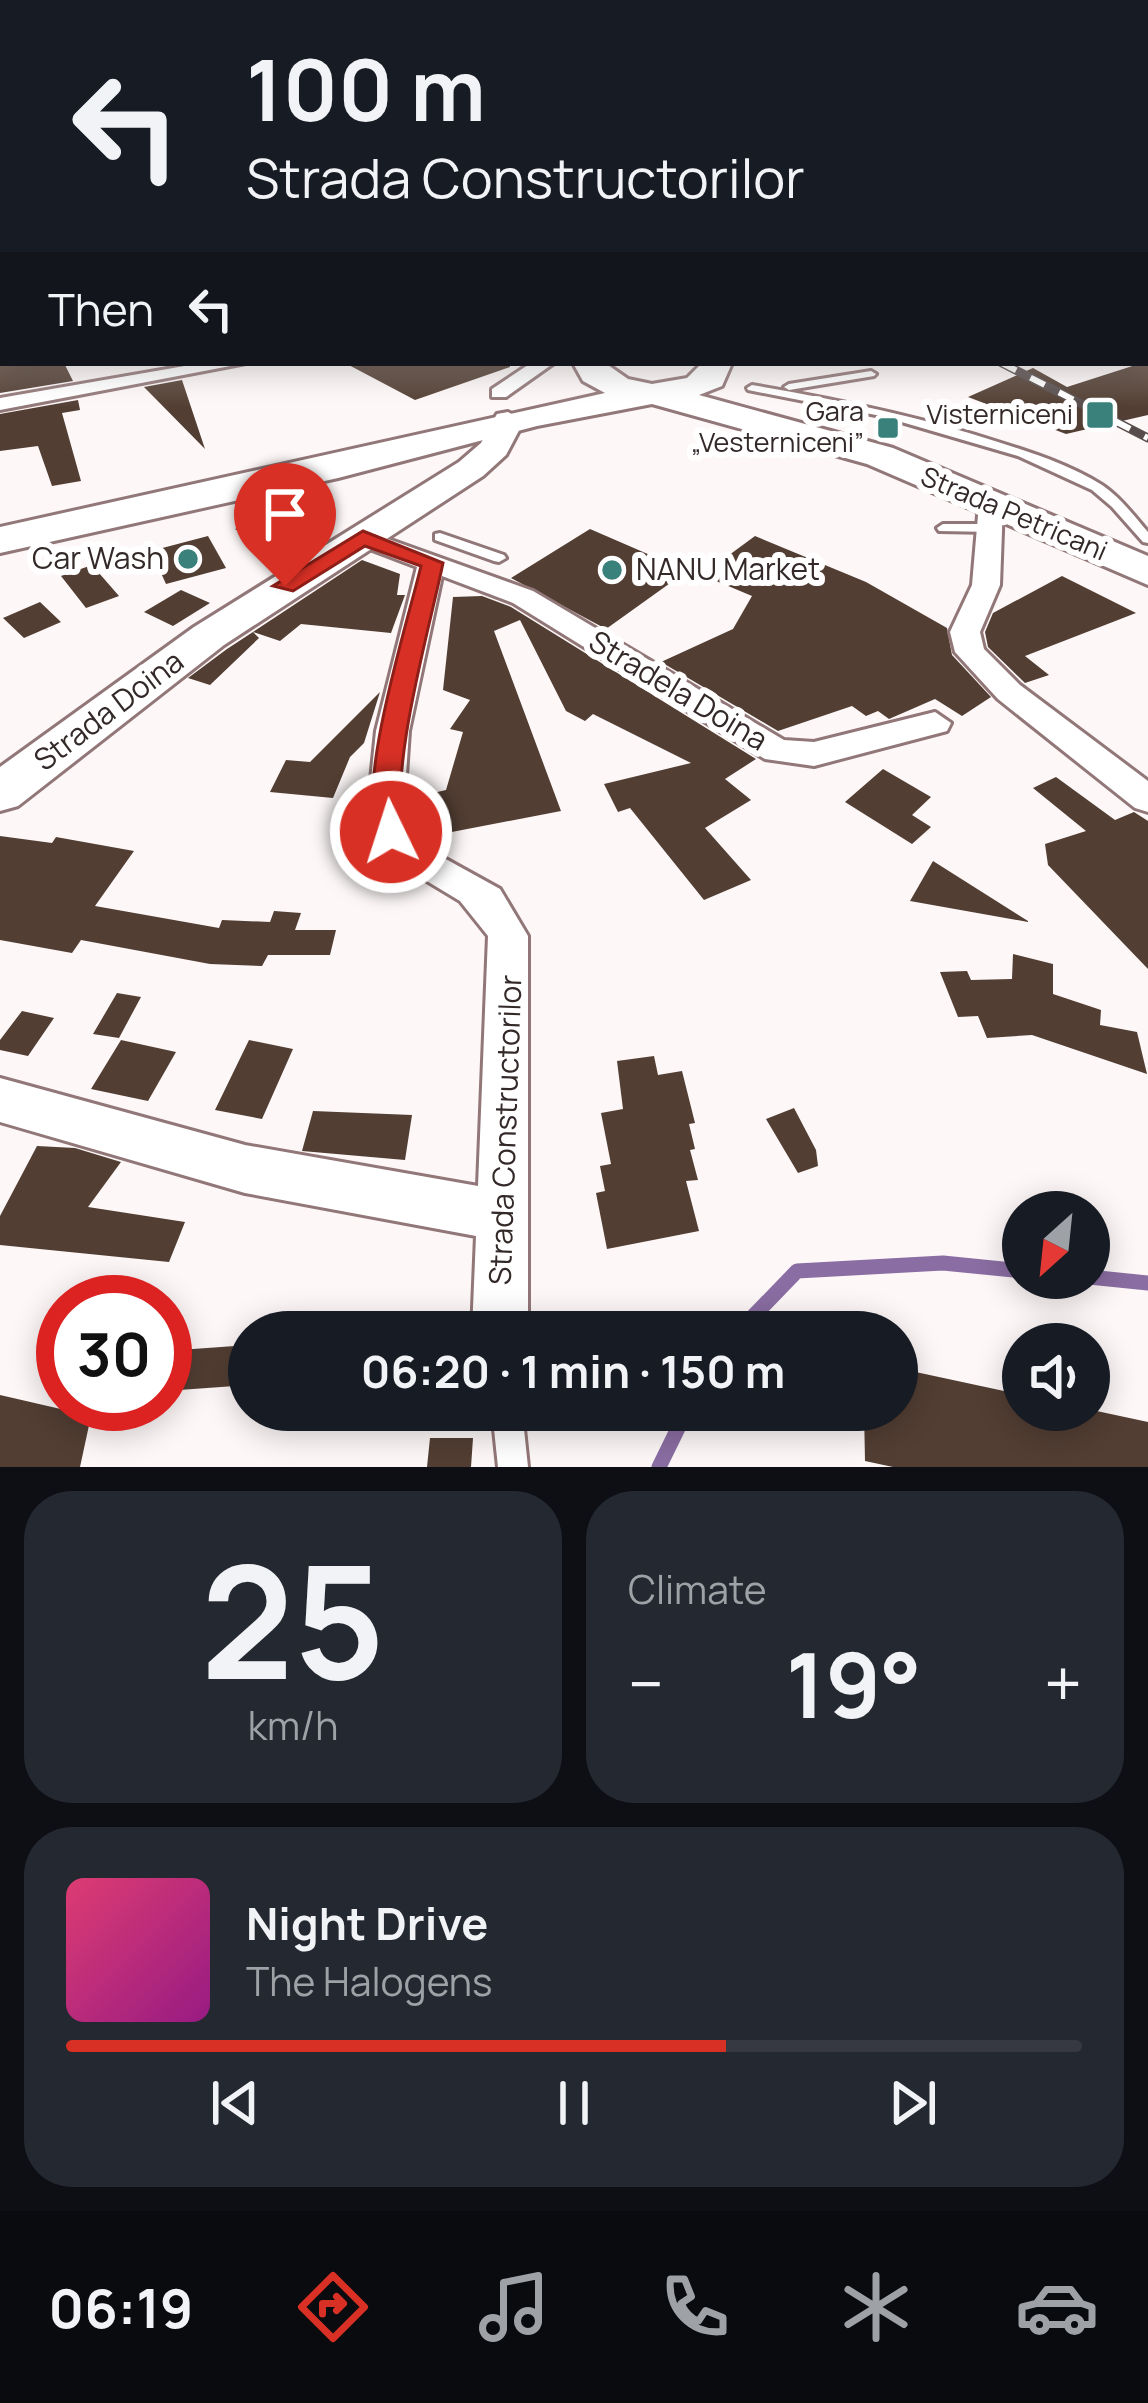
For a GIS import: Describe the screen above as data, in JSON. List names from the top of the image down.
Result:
{
  "streets": {
    "main road": ["Strada Petricani", "Strada Doina"],
    "street": ["Stradela Doina", "Strada Constructorilor"]
  },
  "crossings": [
    ["Stradela Doina", "Strada Constructorilor"]
  ],
  "places": {
    "transit": ["Visterniceni", "Gara „Vesterniceni”"],
    "other": ["Car Wash", "NANU Market"]
  },
  "north": "bottom left",
  "page": {
    "turn": ["100 m", "Strada Constructorilor"],
    "then": "Then",
    "limit": "30",
    "trip": "06:20 · 1 min · 150 m",
    "tile": [
      ["25", "km/h"],
      "Climate"
    ],
    "heat": ["−", "19°", "+"],
    "song": ["Night Drive", "The Halogens"],
    "tabs": "06:19"
  }
}
